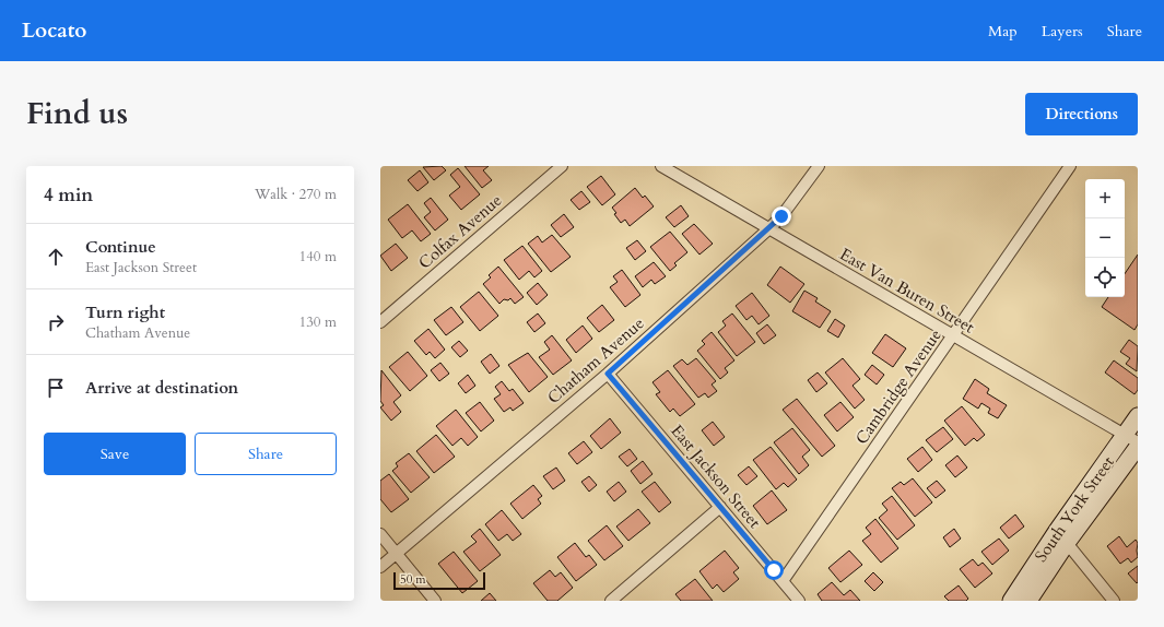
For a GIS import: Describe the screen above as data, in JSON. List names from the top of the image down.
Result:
{
  "streets": {
    "main road": ["South York Street"],
    "street": [
      "Colfax Avenue",
      "East Van Buren Street",
      "Chatham Avenue",
      "Cambridge Avenue",
      "East Jackson Street"
    ]
  },
  "crossings": [
    ["East Van Buren Street", "Chatham Avenue"],
    ["East Van Buren Street", "Cambridge Avenue"],
    ["East Van Buren Street", "South York Street"],
    ["Chatham Avenue", "East Jackson Street"],
    ["Cambridge Avenue", "East Jackson Street"]
  ],
  "scale_bar": "50 m",
  "page": {
    "header": "Locato",
    "nav": ["Map", "Layers", "Share"],
    "title": "Find us",
    "buttons": [
      "Directions",
      ["Save", "Share"]
    ],
    "heading": ["4 min", "Walk · 270 m"],
    "map_buttons": ["+", "−"],
    "list": [
      ["Continue", "East Jackson Street", "140 m"],
      ["Turn right", "Chatham Avenue", "130 m"],
      "Arrive at destination"
    ],
    "scale": "50 m"
  }
}
